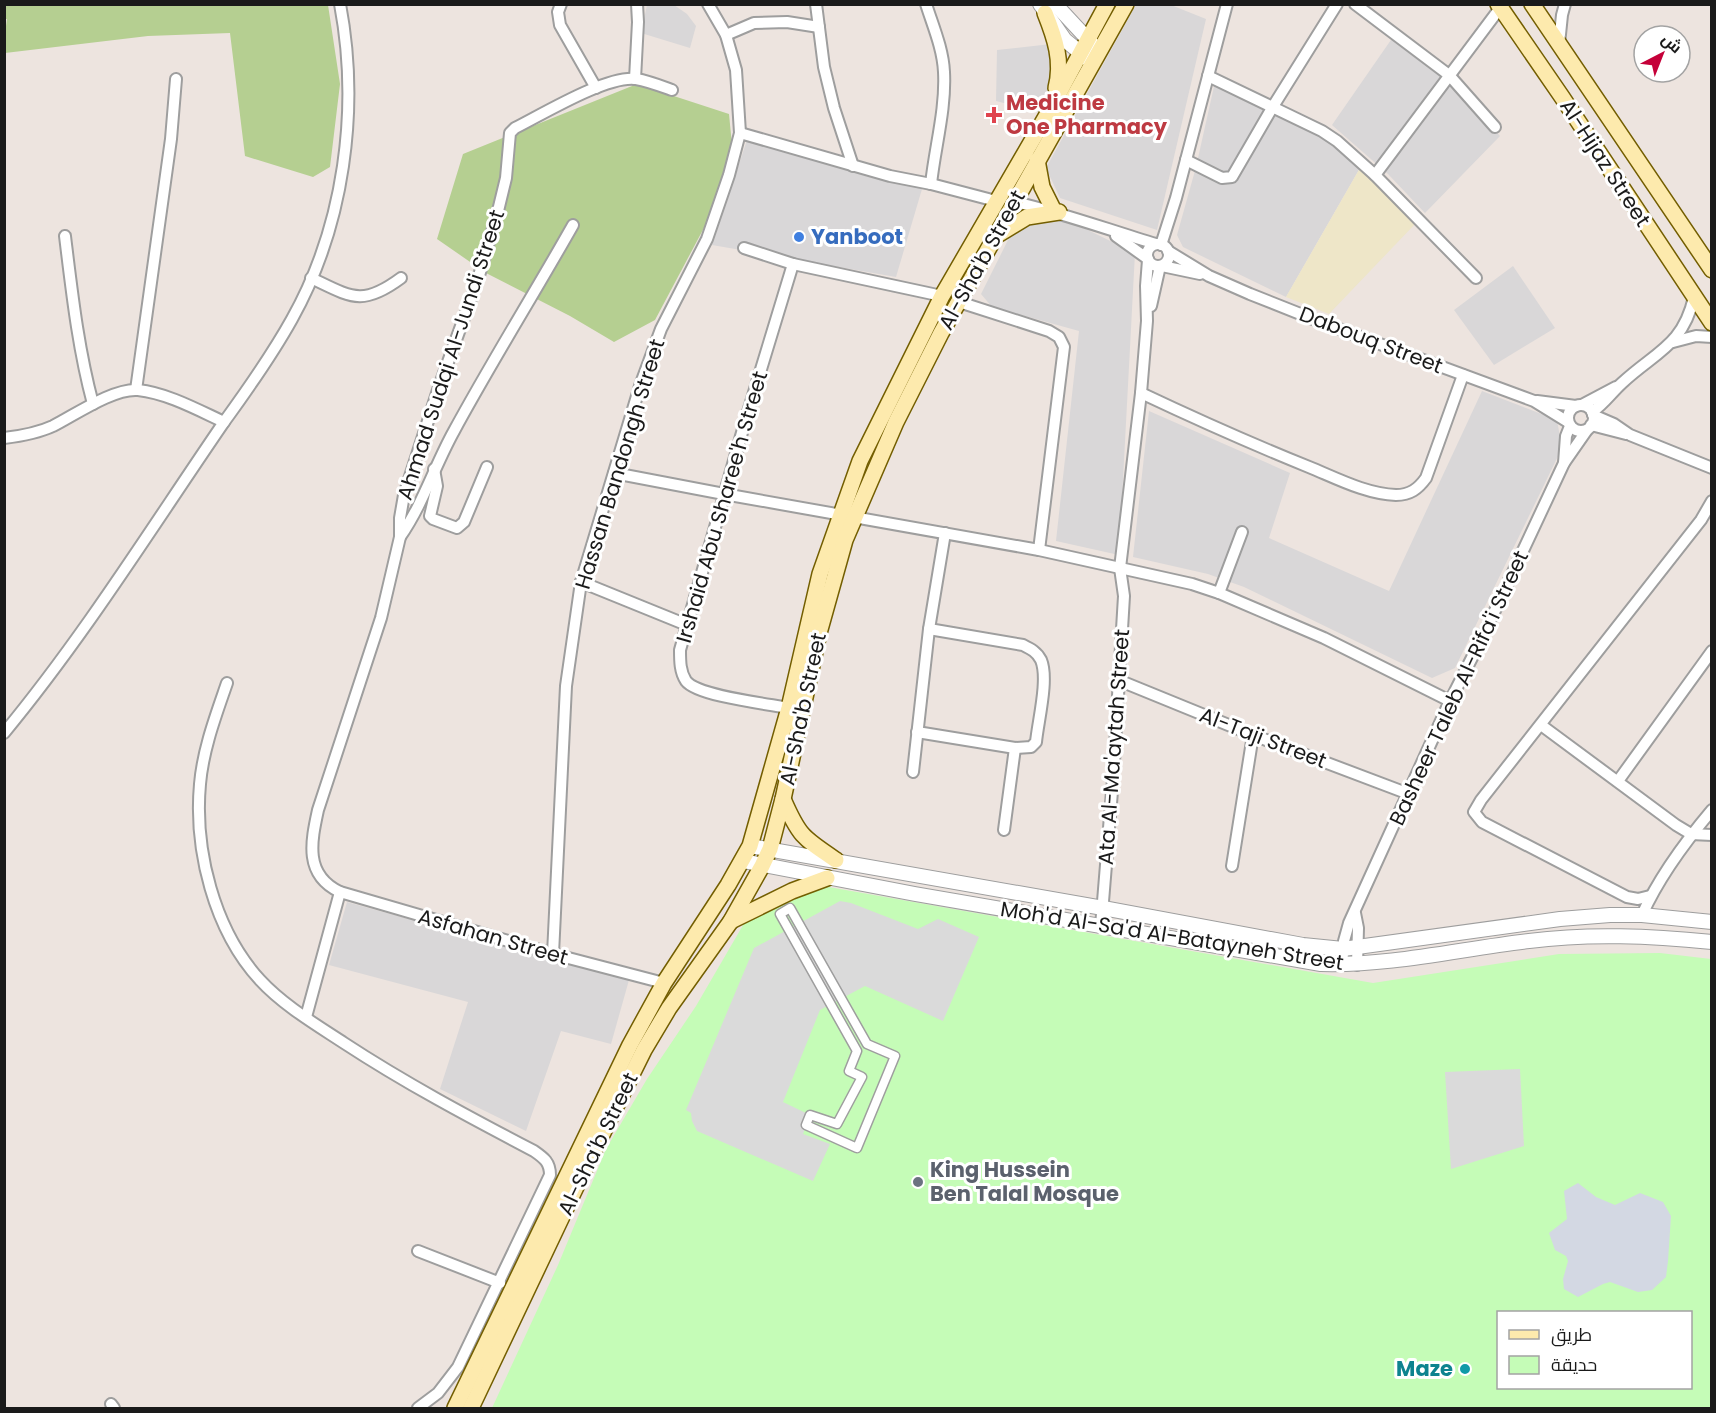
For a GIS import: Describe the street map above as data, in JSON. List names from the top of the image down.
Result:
{
  "streets": {
    "main road": ["Al-Hijaz Street", "Al-Sha'b Street"],
    "street": [
      "Dabouq Street",
      "Ahmad Sudqi Al-Jundi Street",
      "Hassan Bandongh Street",
      "Irshaid Abu Sharee'h Street",
      "Basheer Taleb Al-Rifa'i Street",
      "Al-Taji Street",
      "Ata Al-Ma'aytah Street",
      "Moh'd Al-Sa'd Al-Batayneh Street",
      "Asfahan Street"
    ]
  },
  "crossings": [
    ["Al-Hijaz Street", "Basheer Taleb Al-Rifa'i Street"],
    ["Al-Sha'b Street", "Dabouq Street"],
    ["Al-Sha'b Street", "Irshaid Abu Sharee'h Street"],
    ["Al-Sha'b Street", "Moh'd Al-Sa'd Al-Batayneh Street"],
    ["Al-Sha'b Street", "Asfahan Street"],
    ["Dabouq Street", "Basheer Taleb Al-Rifa'i Street"],
    ["Ahmad Sudqi Al-Jundi Street", "Asfahan Street"],
    ["Hassan Bandongh Street", "Asfahan Street"],
    ["Basheer Taleb Al-Rifa'i Street", "Al-Taji Street"],
    ["Basheer Taleb Al-Rifa'i Street", "Moh'd Al-Sa'd Al-Batayneh Street"],
    ["Al-Taji Street", "Ata Al-Ma'aytah Street"],
    ["Ata Al-Ma'aytah Street", "Moh'd Al-Sa'd Al-Batayneh Street"]
  ],
  "places": {
    "health": ["Medicine One Pharmacy"],
    "other": ["Yanboot", "King Hussein Ben Talal Mosque", "Maze"]
  },
  "legend": ["طريق", "حديقة"],
  "north": "top right"
}
